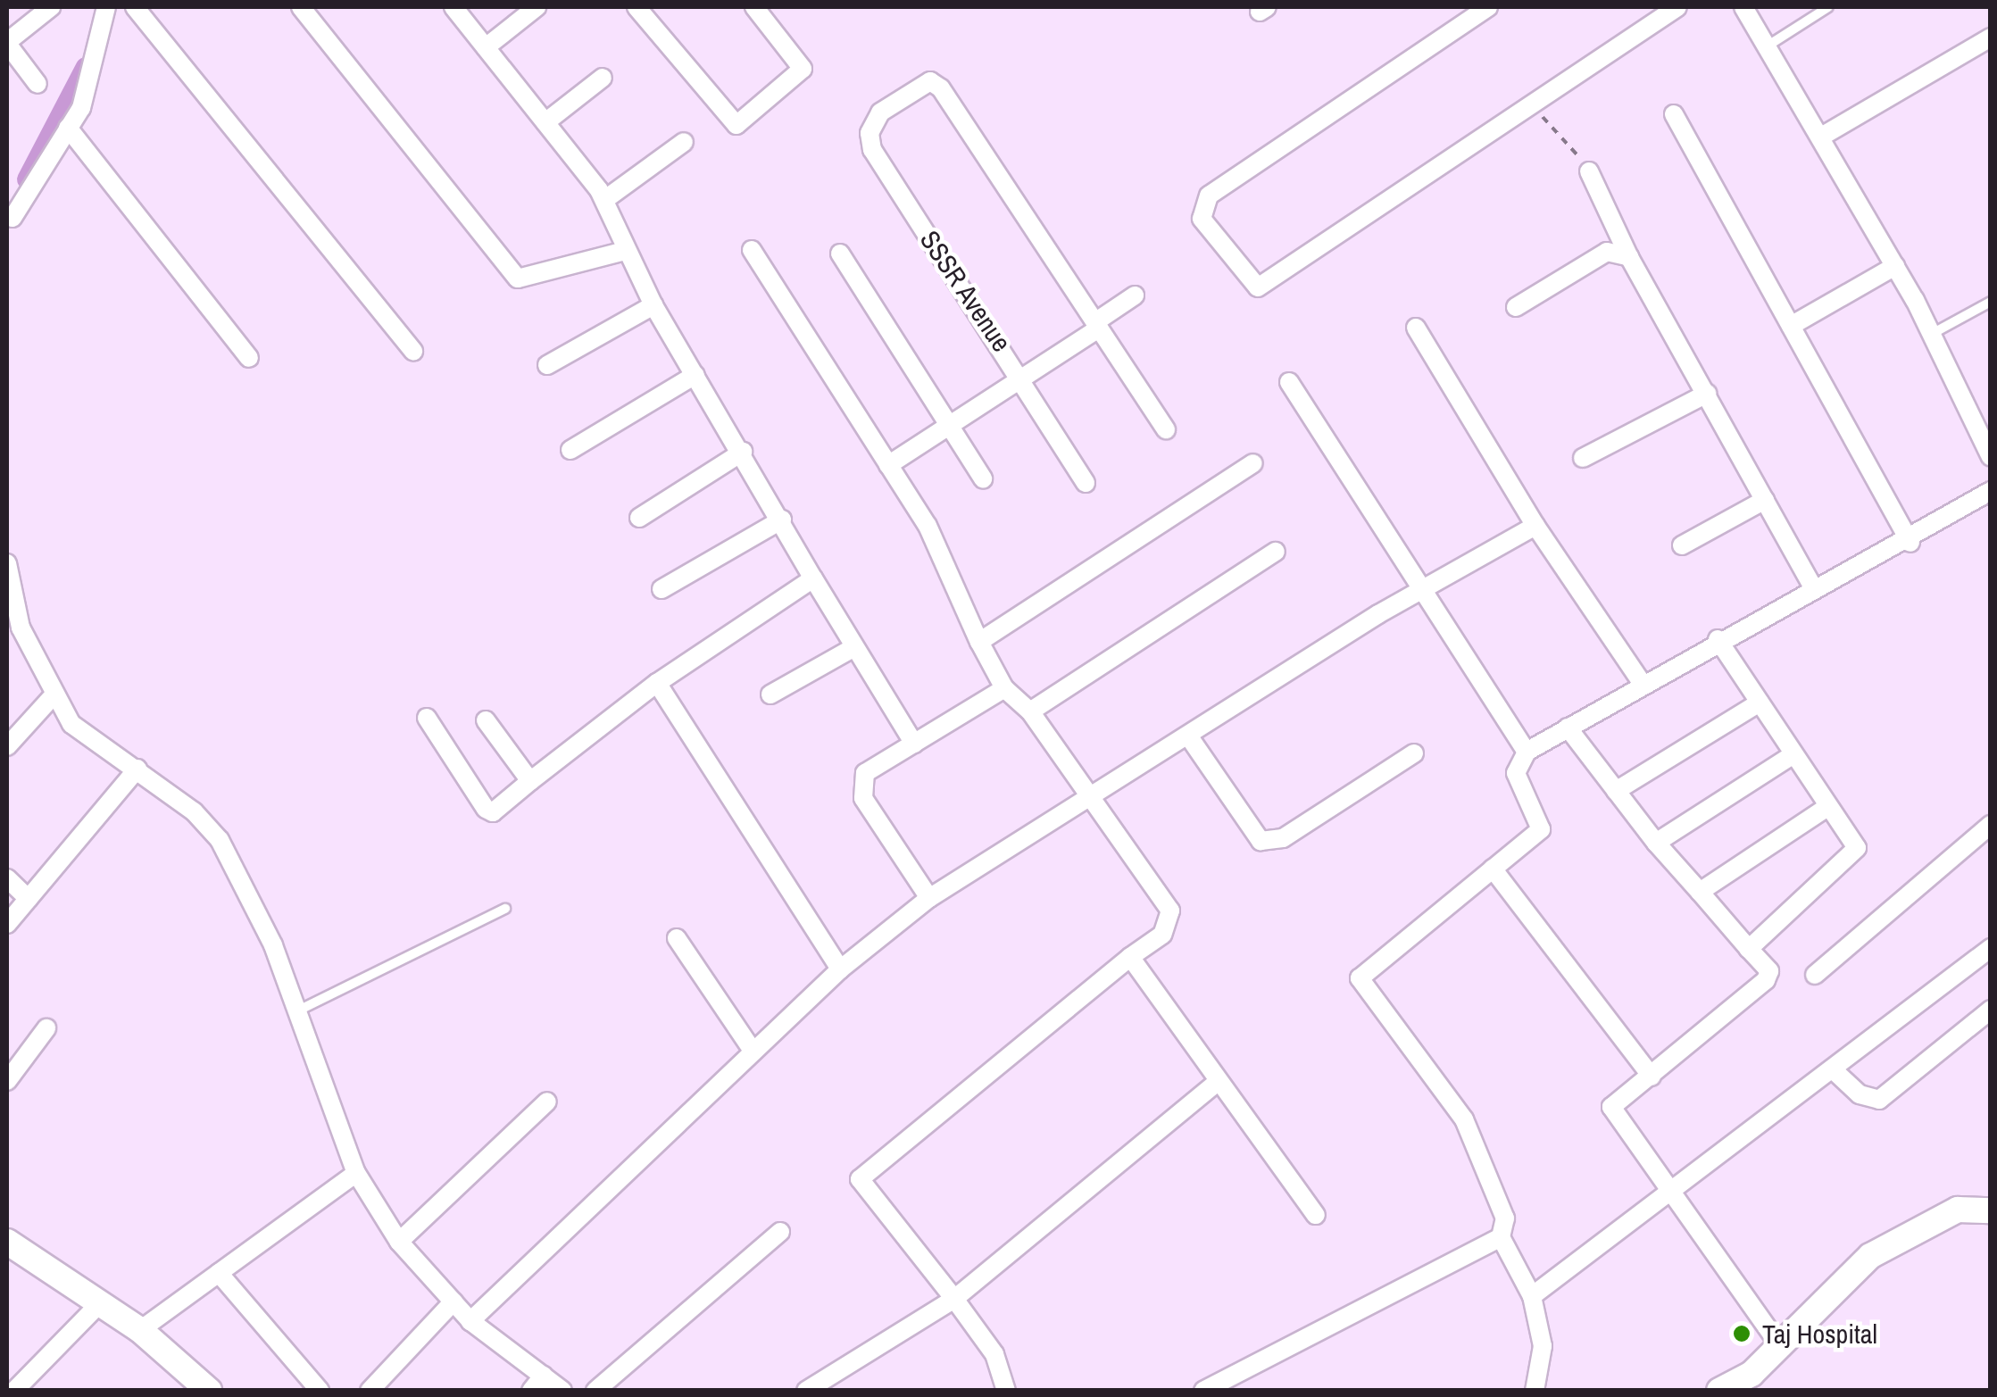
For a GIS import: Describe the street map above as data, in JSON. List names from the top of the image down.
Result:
{
  "streets": {
    "street": ["SSSR Avenue"]
  },
  "places": ["Taj Hospital"]
}
